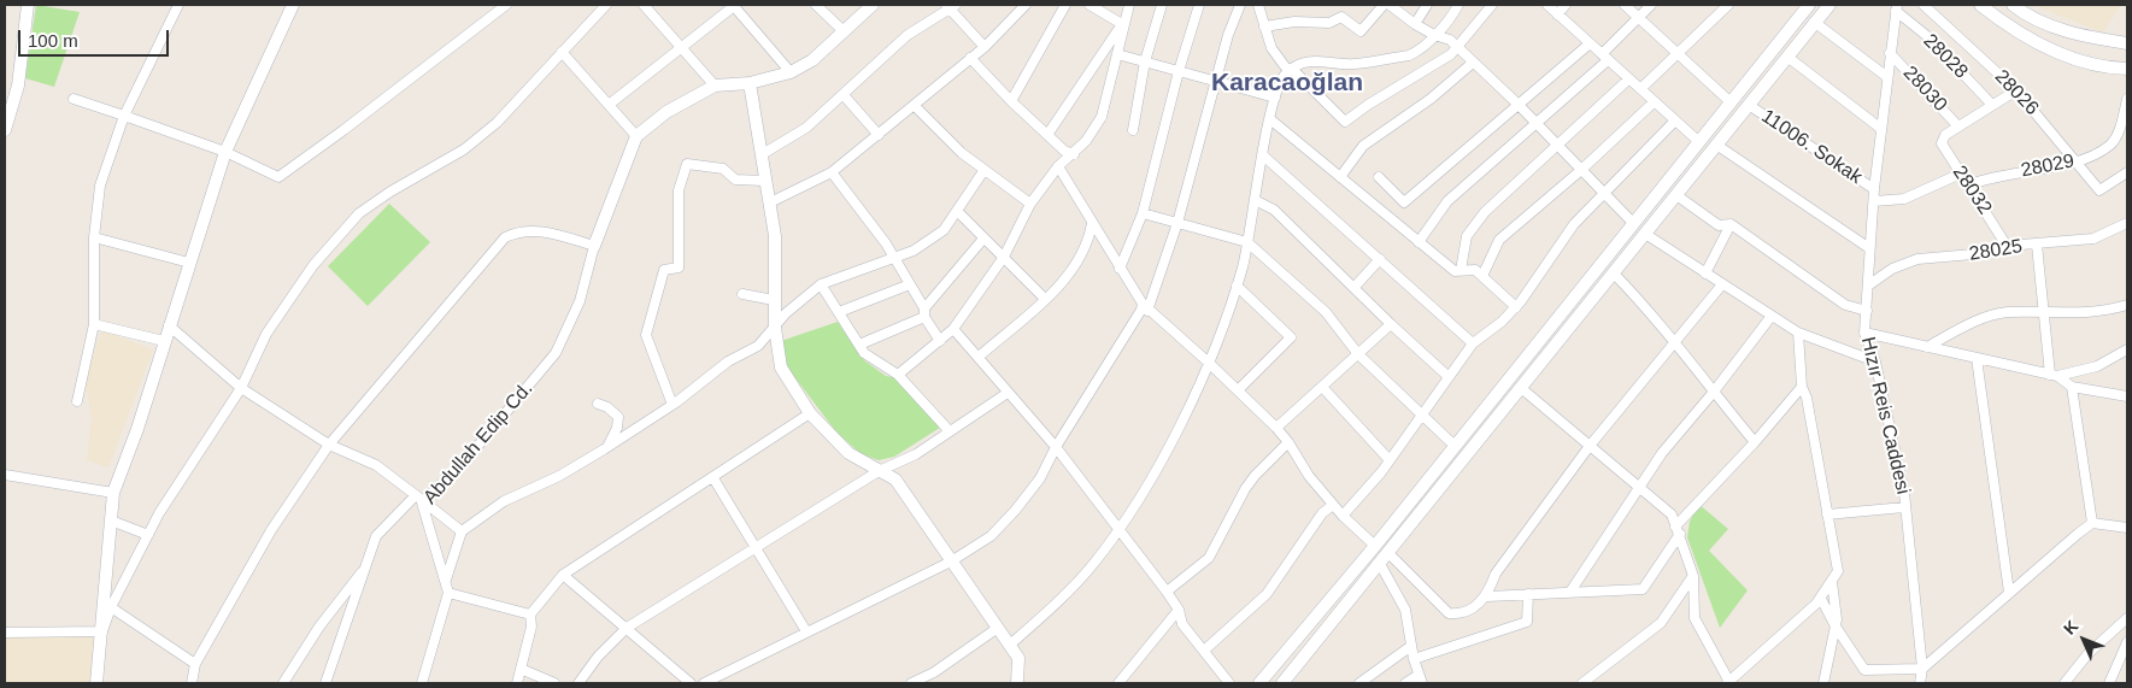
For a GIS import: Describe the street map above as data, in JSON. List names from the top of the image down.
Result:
{
  "streets": {
    "street": [
      "28028",
      "28030",
      "28026",
      "11006. Sokak",
      "28029",
      "28032",
      "28025",
      "Hızır Reis Caddesi",
      "Abdullah Edip Cd."
    ]
  },
  "crossings": [
    ["28028", "Hızır Reis Caddesi"],
    ["28030", "28032"],
    ["28030", "Hızır Reis Caddesi"],
    ["28026", "28029"],
    ["11006. Sokak", "Hızır Reis Caddesi"],
    ["28029", "28032"],
    ["28032", "28025"],
    ["28025", "Hızır Reis Caddesi"]
  ],
  "districts": ["Karacaoğlan"],
  "scale_bar": "100 m",
  "north": "top left"
}
